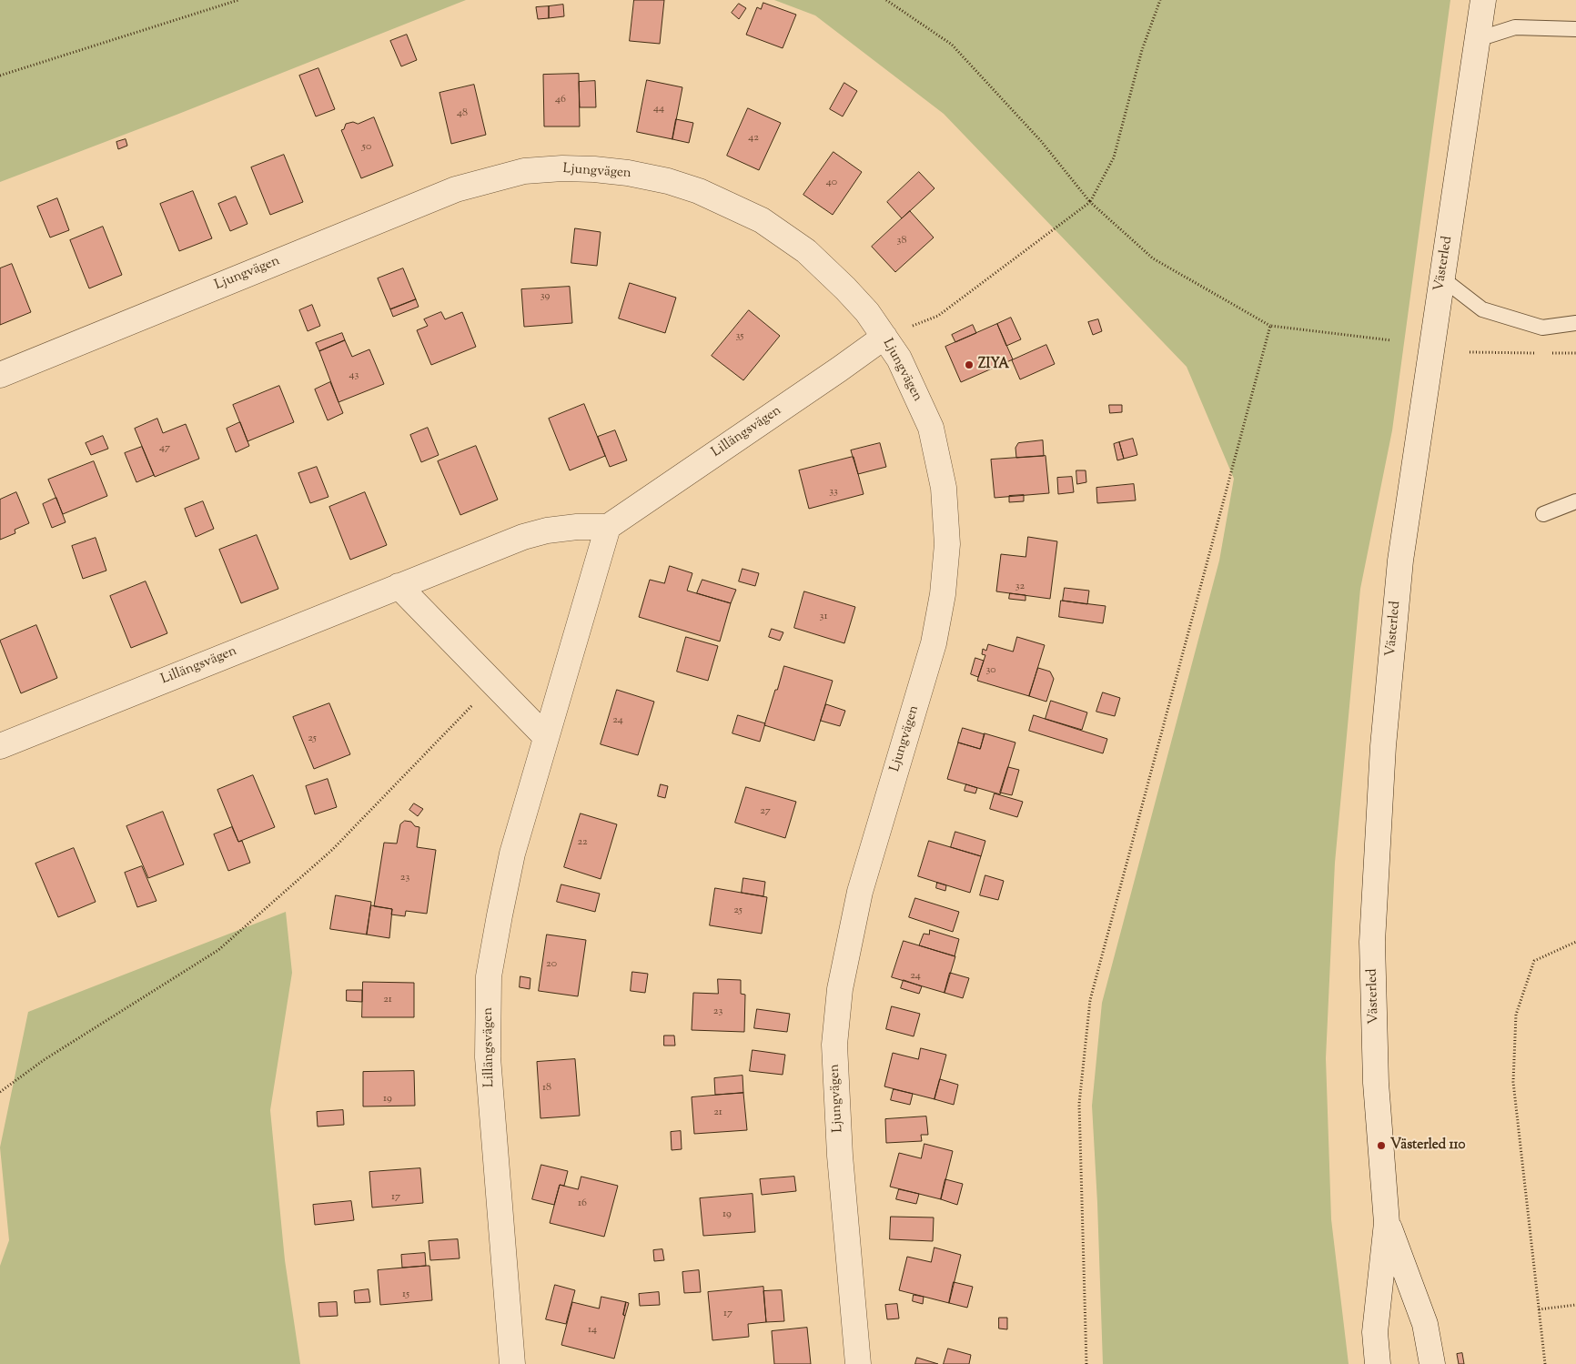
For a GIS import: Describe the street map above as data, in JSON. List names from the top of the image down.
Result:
{
  "streets": {
    "street": ["Ljungvägen", "Västerled", "Lillängsvägen"]
  },
  "crossings": [
    ["Ljungvägen", "Lillängsvägen"]
  ],
  "places": ["ZIYA", "Västerled 110"],
  "house_numbers": [
    "46",
    "44",
    "48",
    "42",
    "50",
    "40",
    "38",
    "39",
    "35",
    "43",
    "47",
    "33",
    "32",
    "31",
    "30",
    "24",
    "25",
    "27",
    "22",
    "23",
    "25",
    "20",
    "24",
    "21",
    "23",
    "18",
    "19",
    "21",
    "17",
    "16",
    "19",
    "15",
    "17",
    "14"
  ]
}
